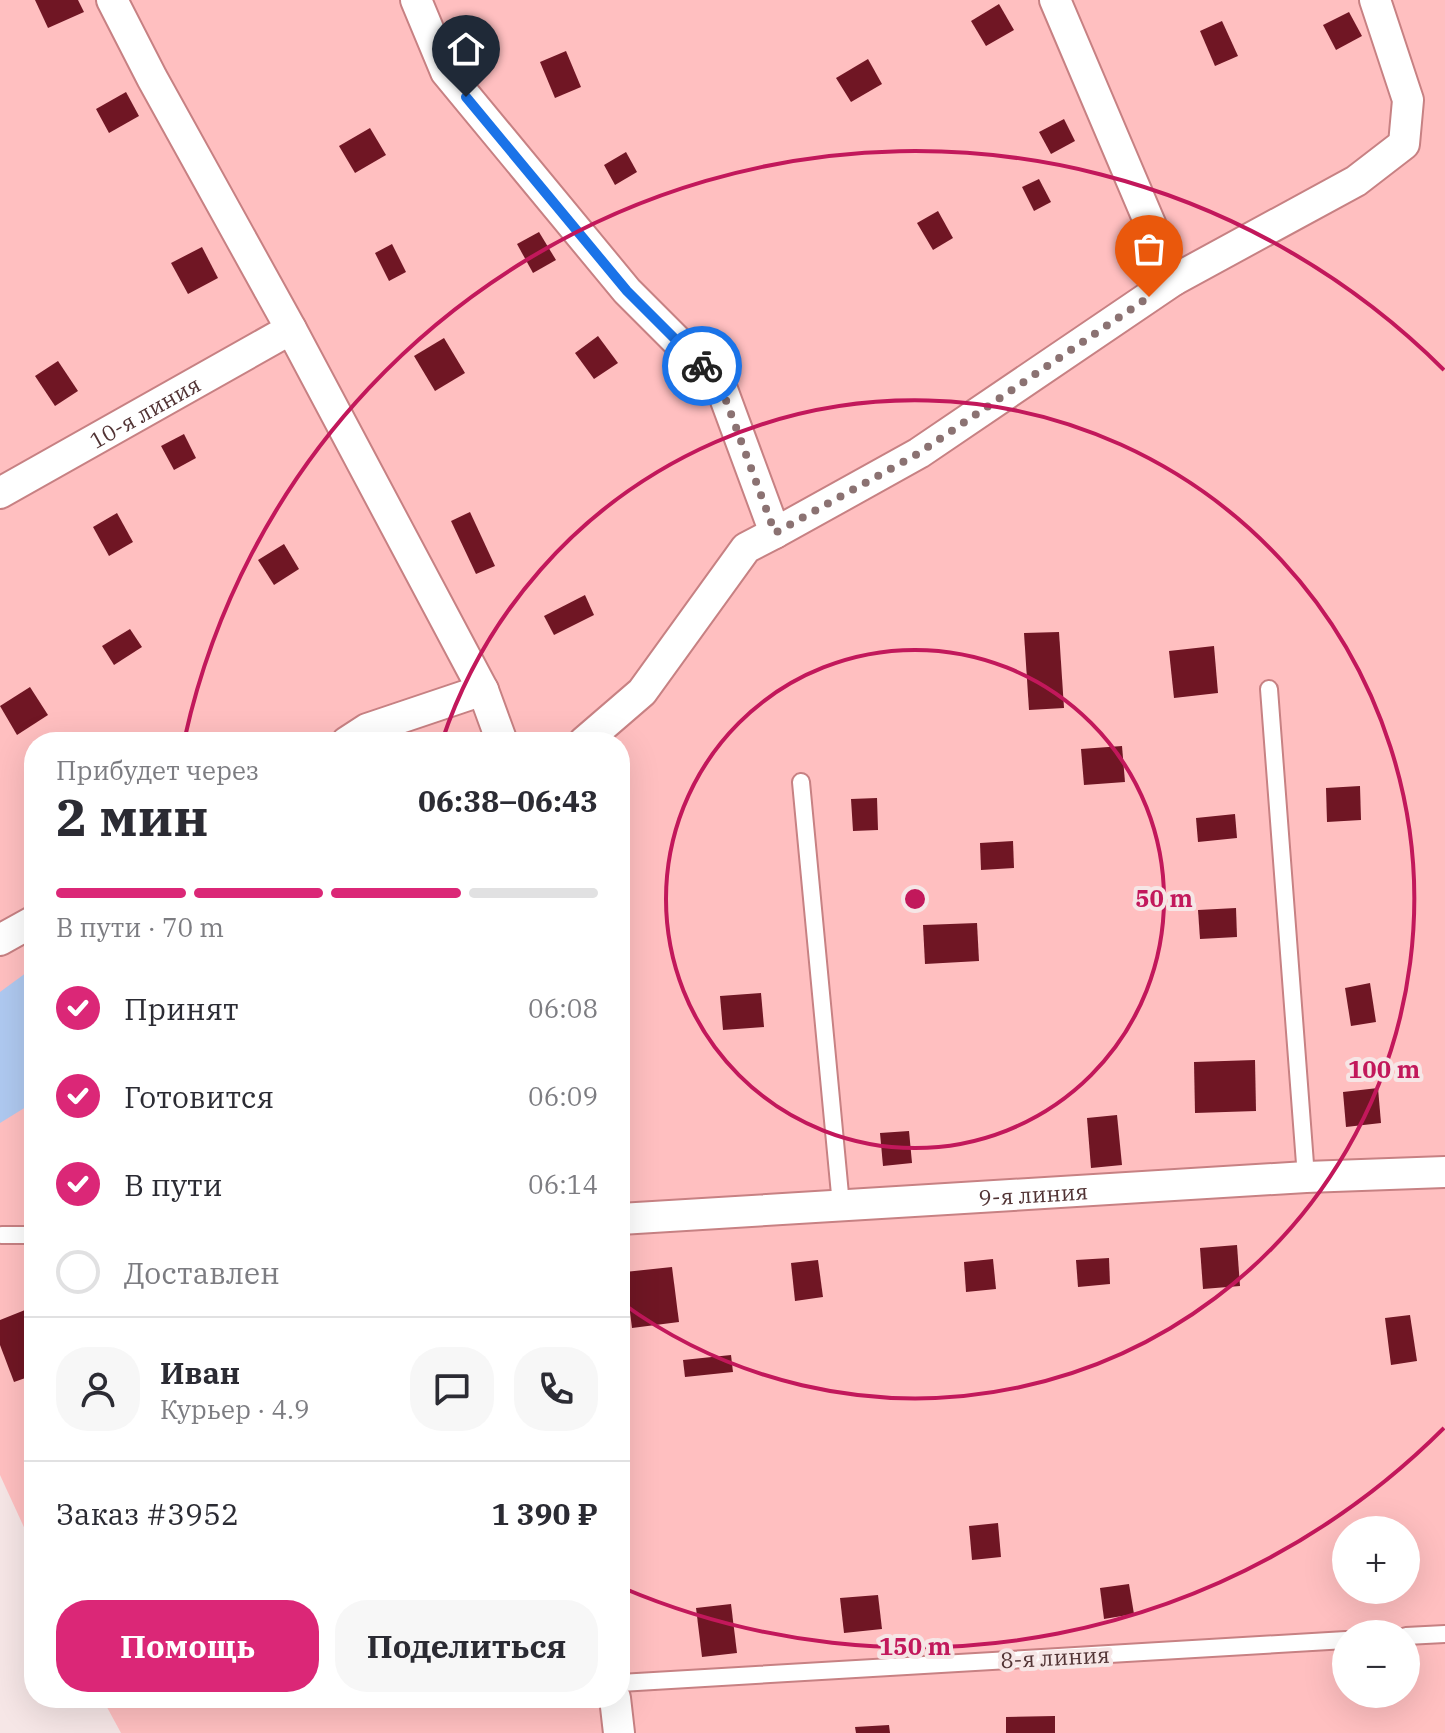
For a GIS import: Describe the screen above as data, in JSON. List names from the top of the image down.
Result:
{
  "streets": {
    "street": ["10-я линия", "9-я линия"],
    "lane": ["8-я линия"]
  },
  "page": {
    "heading": ["2 мин", "Прибудет через", "06:38–06:43"],
    "panel": [
      "Иван",
      "Курьер · 4.9",
      "Заказ #3952",
      "1 390 ₽"
    ],
    "bar": "В пути · 70 m",
    "list": [
      ["Принят", "06:08"],
      ["Готовится", "06:09"],
      ["В пути", "06:14"],
      "Доставлен"
    ],
    "map_buttons": ["+", "−"],
    "buttons": ["Помощь", "Поделиться"]
  },
  "rings": ["50 m", "100 m", "150 m"]
}
